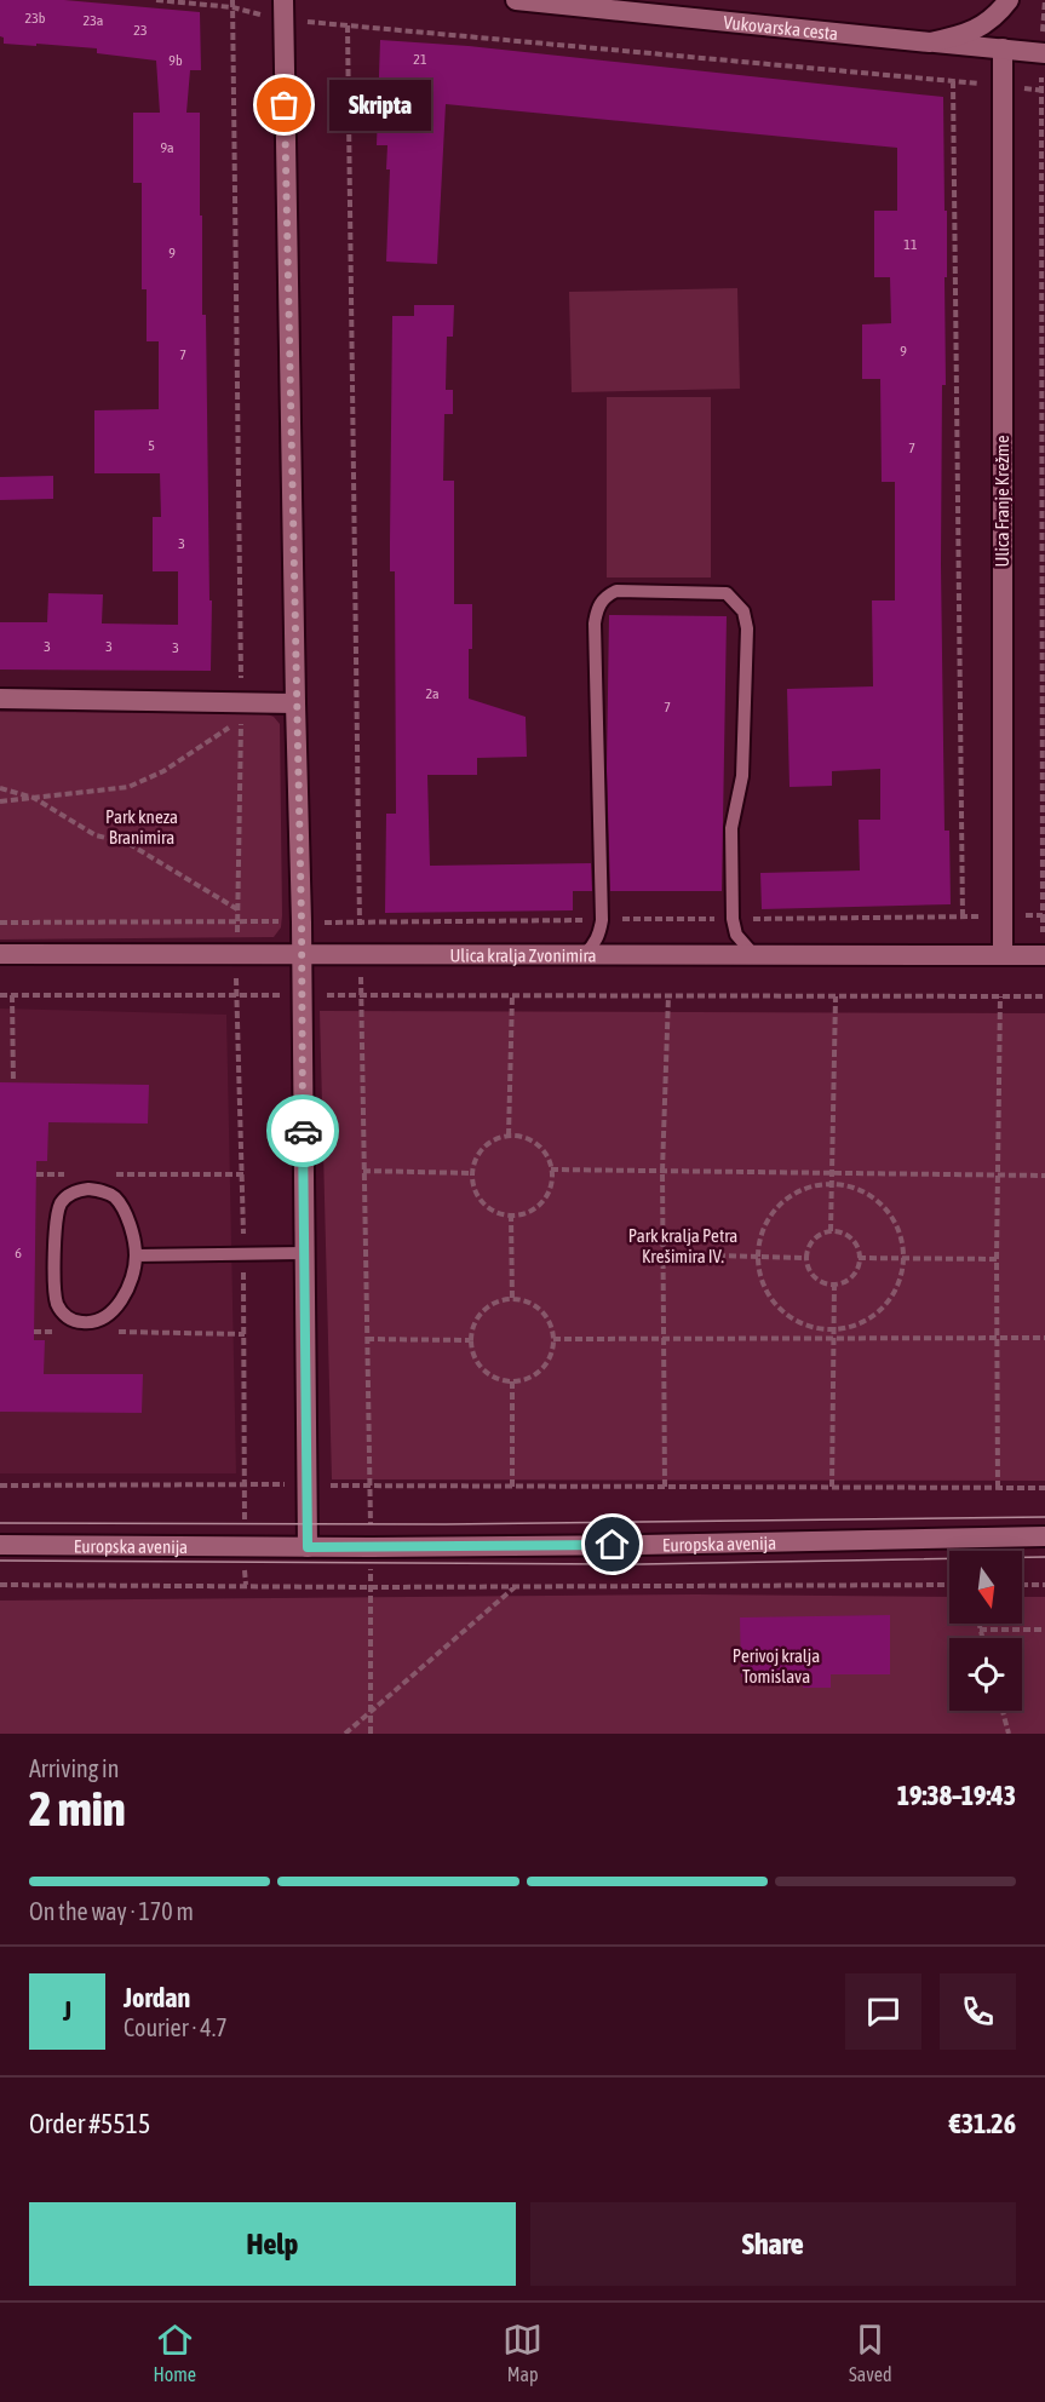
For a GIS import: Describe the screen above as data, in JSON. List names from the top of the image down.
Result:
{
  "streets": {
    "street": [
      "Vukovarska cesta",
      "Ulica Franje Krežme",
      "Ulica kralja Zvonimira",
      "Europska avenija"
    ]
  },
  "crossings": [
    ["Vukovarska cesta", "Ulica Franje Krežme"],
    ["Ulica Franje Krežme", "Ulica kralja Zvonimira"]
  ],
  "parks": ["Park kneza Branimira", "Park kralja Petra Krešimira IV.", "Perivoj kralja Tomislava"],
  "places": ["Skripta"],
  "house_numbers": [
    "23b",
    "23a",
    "23",
    "21",
    "9b",
    "9a",
    "11",
    "9",
    "9",
    "7",
    "5",
    "7",
    "3",
    "3",
    "3",
    "3",
    "2a",
    "7",
    "6"
  ],
  "north": "bottom",
  "page": {
    "bubble": "Skripta",
    "heading": ["2 min", "Arriving in", "19:38–19:43"],
    "panel": [
      "Jordan",
      "Courier · 4.7",
      "Order #5515",
      "€31.26"
    ],
    "bar": "On the way · 170 m",
    "round": "J",
    "buttons": ["Help", "Share"],
    "tabs": ["Home", "Map", "Saved"]
  }
}
